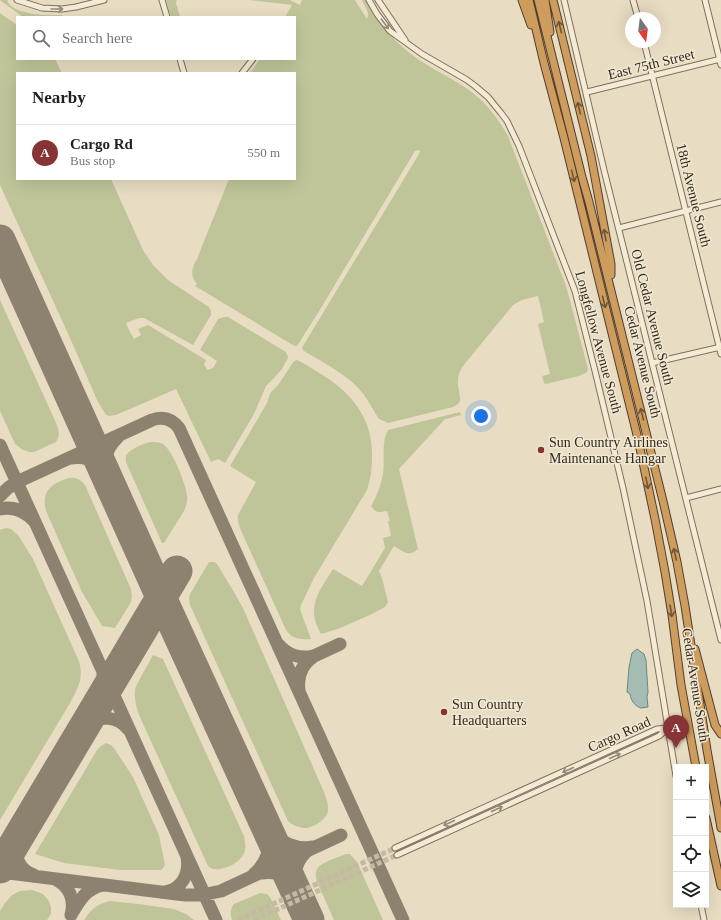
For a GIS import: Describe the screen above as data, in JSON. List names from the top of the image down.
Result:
{
  "streets": {
    "highway": ["Cedar Avenue South"],
    "street": [
      "East 75th Street",
      "18th Avenue South",
      "Old Cedar Avenue South",
      "Longfellow Avenue South",
      "Cargo Road"
    ]
  },
  "crossings": [
    ["East 75th Street", "18th Avenue South"],
    ["East 75th Street", "Old Cedar Avenue South"],
    ["Longfellow Avenue South", "Cargo Road"]
  ],
  "places": ["Sun Country Airlines Maintenance Hangar", "Sun Country Headquarters"],
  "north": "bottom",
  "page": {
    "search": "Search here",
    "heading": "Nearby",
    "list": [
      {
        "mark": "A",
        "name": "Cargo Rd",
        "note": "Bus stop",
        "value": "550 m"
      }
    ],
    "pins": "A",
    "map_buttons": ["+", "−"]
  }
}
